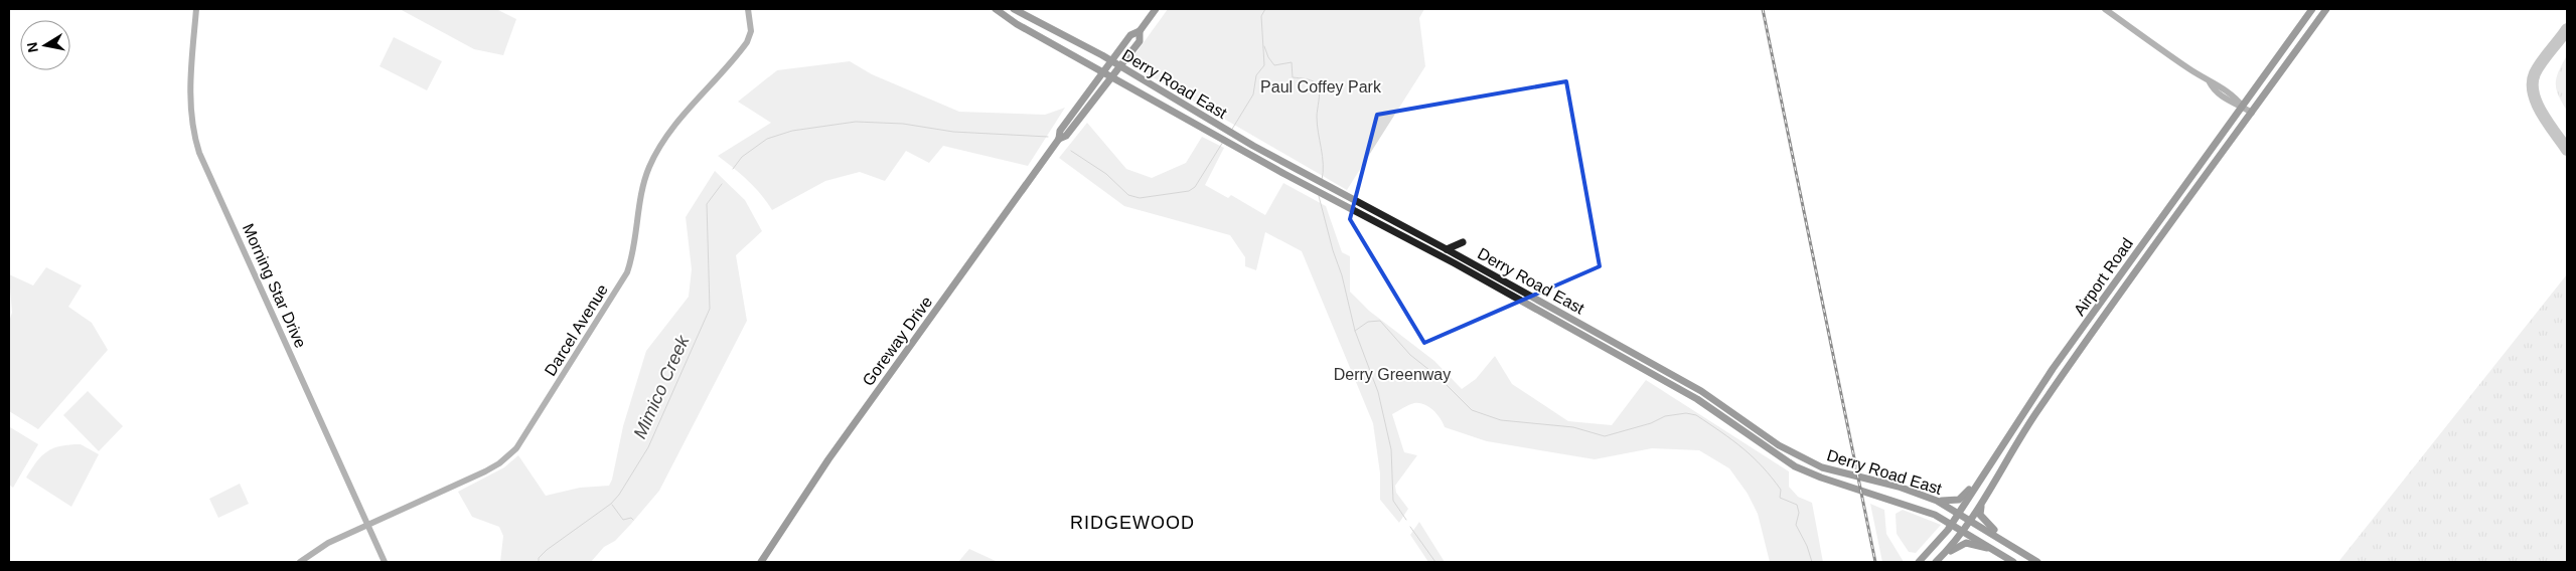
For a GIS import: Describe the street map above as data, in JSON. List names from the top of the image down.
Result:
{
  "streets": {
    "main road": ["Derry Road East", "Airport Road", "Goreway Drive"],
    "street": ["Morning Star Drive", "Darcel Avenue"]
  },
  "crossings": [
    ["Derry Road East", "Airport Road"],
    ["Derry Road East", "Goreway Drive"],
    ["Morning Star Drive", "Darcel Avenue"]
  ],
  "districts": ["RIDGEWOOD"],
  "water": ["Mimico Creek"],
  "parks": ["Paul Coffey Park", "Derry Greenway"],
  "north": "left"
}
